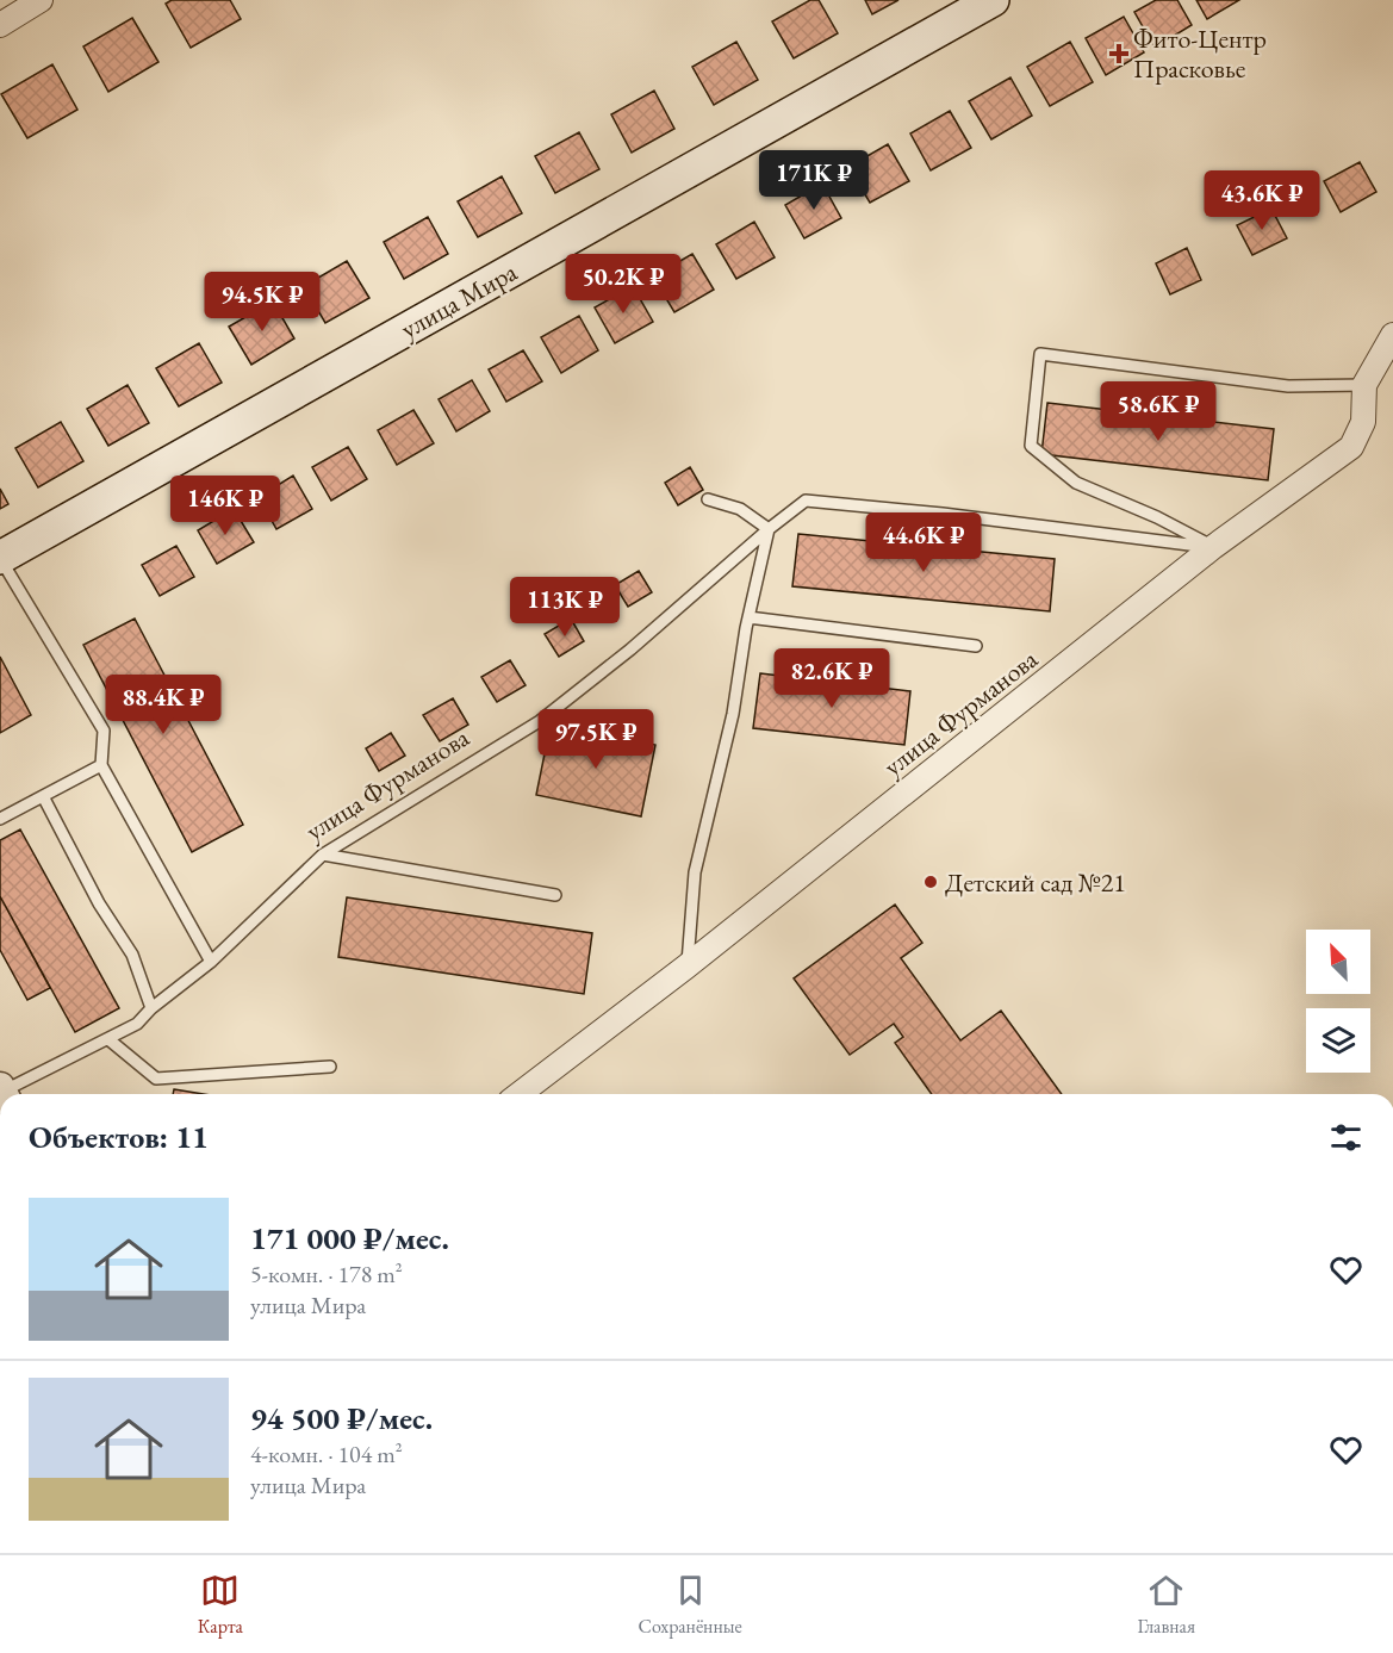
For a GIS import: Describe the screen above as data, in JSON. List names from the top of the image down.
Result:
{
  "streets": {
    "main road": ["улица Мира"],
    "street": ["улица Фурманова"]
  },
  "places": {
    "health": ["Фито-Центр Прасковье"],
    "other": ["Детский сад №21"]
  },
  "north": "top left",
  "page": {
    "price": [
      "171K ₽",
      "43.6K ₽",
      "50.2K ₽",
      "94.5K ₽",
      "58.6K ₽",
      "146K ₽",
      "44.6K ₽",
      "113K ₽",
      "82.6K ₽",
      "88.4K ₽",
      "97.5K ₽"
    ],
    "heading": "Объектов: 11",
    "list": [
      {
        "name": "171 000 ₽/мес.",
        "note": "5-комн. · 178 m² · улица Мира"
      },
      {
        "name": "94 500 ₽/мес.",
        "note": "4-комн. · 104 m² · улица Мира"
      }
    ],
    "tabs": ["Карта", "Сохранённые", "Главная"]
  }
}
